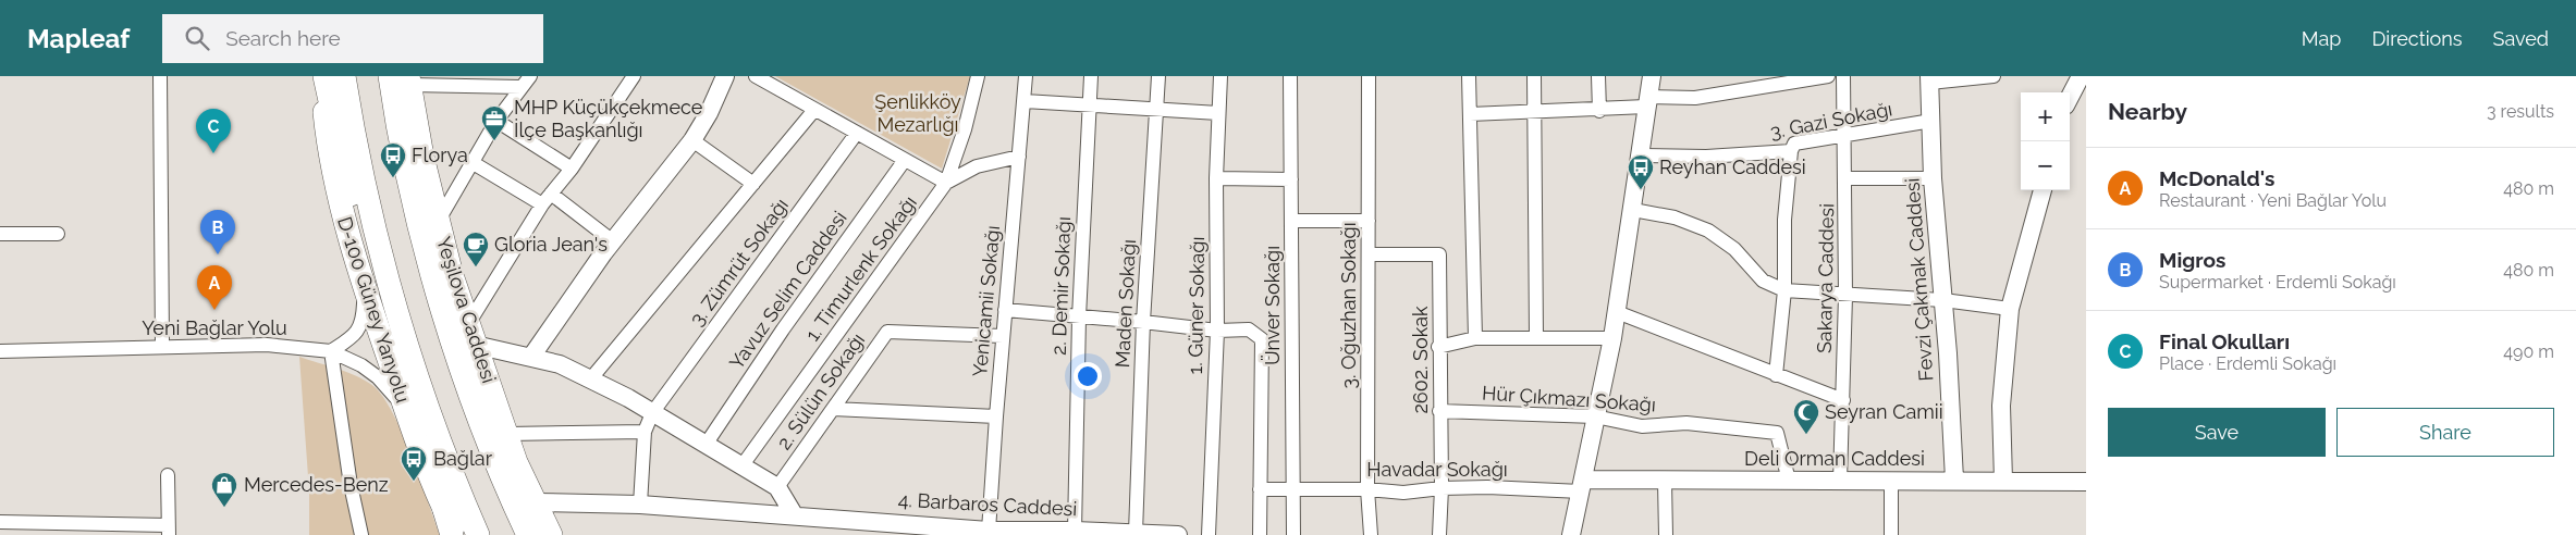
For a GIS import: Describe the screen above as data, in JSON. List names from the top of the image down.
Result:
{
  "streets": {
    "main road": ["D-100 Güney Yanyolu", "Yeşilova Caddesi"],
    "street": [
      "3. Gazi Sokağı",
      "3. Zümrüt Sokağı",
      "1. Timurlenk Sokağı",
      "Sakarya Caddesi",
      "Fevzi Çakmak Caddesi",
      "2. Demir Sokağı",
      "Yavuz Selim Caddesi",
      "Yenicamii Sokağı",
      "Maden Sokağı",
      "1. Güner Sokağı",
      "Ünver Sokağı",
      "3. Oğuzhan Sokağı",
      "Yeni Bağlar Yolu",
      "2602. Sokak",
      "2. Sülün Sokağı",
      "Hür Çıkmazı Sokağı",
      "Deli Orman Caddesi",
      "Havadar Sokağı",
      "4. Barbaros Caddesi"
    ]
  },
  "crossings": [
    ["3. Gazi Sokağı", "Sakarya Caddesi"],
    ["3. Gazi Sokağı", "Fevzi Çakmak Caddesi"],
    ["3. Zümrüt Sokağı", "4. Barbaros Caddesi"],
    ["Sakarya Caddesi", "Deli Orman Caddesi"],
    ["Fevzi Çakmak Caddesi", "Deli Orman Caddesi"],
    ["2. Demir Sokağı", "4. Barbaros Caddesi"],
    ["Yenicamii Sokağı", "2. Sülün Sokağı"],
    ["Yenicamii Sokağı", "4. Barbaros Caddesi"],
    ["Maden Sokağı", "4. Barbaros Caddesi"],
    ["Ünver Sokağı", "Havadar Sokağı"],
    ["3. Oğuzhan Sokağı", "2602. Sokak"],
    ["3. Oğuzhan Sokağı", "Havadar Sokağı"],
    ["D-100 Güney Yanyolu", "Yeni Bağlar Yolu"],
    ["Yeşilova Caddesi", "4. Barbaros Caddesi"],
    ["2602. Sokak", "Hür Çıkmazı Sokağı"],
    ["2602. Sokak", "Havadar Sokağı"],
    ["Hür Çıkmazı Sokağı", "Deli Orman Caddesi"],
    ["Deli Orman Caddesi", "Havadar Sokağı"]
  ],
  "parks": ["Şenlikköy Mezarlığı"],
  "places": {
    "office": ["MHP Küçükçekmece İlçe Başkanlığı"],
    "bus stop": ["Florya", "Reyhan Caddesi", "Bağlar"],
    "cafe": ["Gloria Jean's"],
    "mosque": ["Seyran Camii"],
    "shop": ["Mercedes-Benz"]
  },
  "page": {
    "header": "Mapleaf",
    "search": "Search here",
    "nav": ["Map", "Directions", "Saved"],
    "heading": ["Nearby", "3 results"],
    "map_buttons": ["+", "−"],
    "pins": ["C", "B", "A"],
    "list": [
      {
        "mark": "A",
        "name": "McDonald's",
        "note": "Restaurant · Yeni Bağlar Yolu",
        "value": "480 m"
      },
      {
        "mark": "B",
        "name": "Migros",
        "note": "Supermarket · Erdemli Sokağı",
        "value": "480 m"
      },
      {
        "mark": "C",
        "name": "Final Okulları",
        "note": "Place · Erdemli Sokağı",
        "value": "490 m"
      }
    ],
    "buttons": ["Save", "Share"]
  }
}
